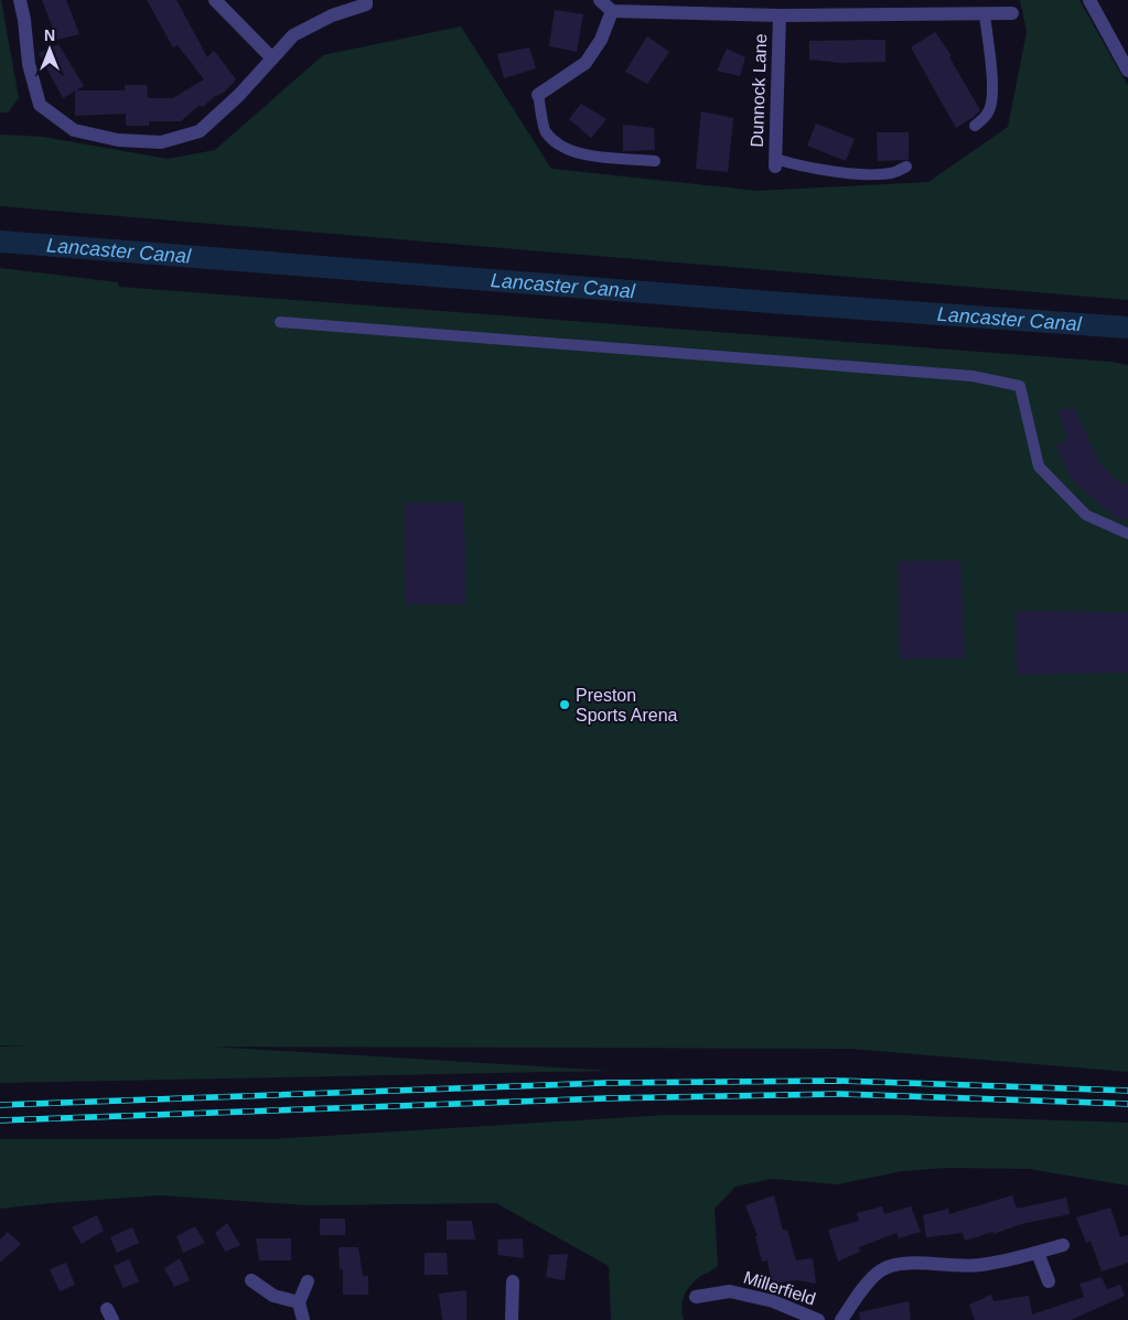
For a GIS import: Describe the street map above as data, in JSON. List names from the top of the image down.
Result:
{
  "streets": {
    "street": ["Dunnock Lane", "Millerfield"]
  },
  "water": ["Lancaster Canal"],
  "places": ["Preston Sports Arena"],
  "north": "top"
}
